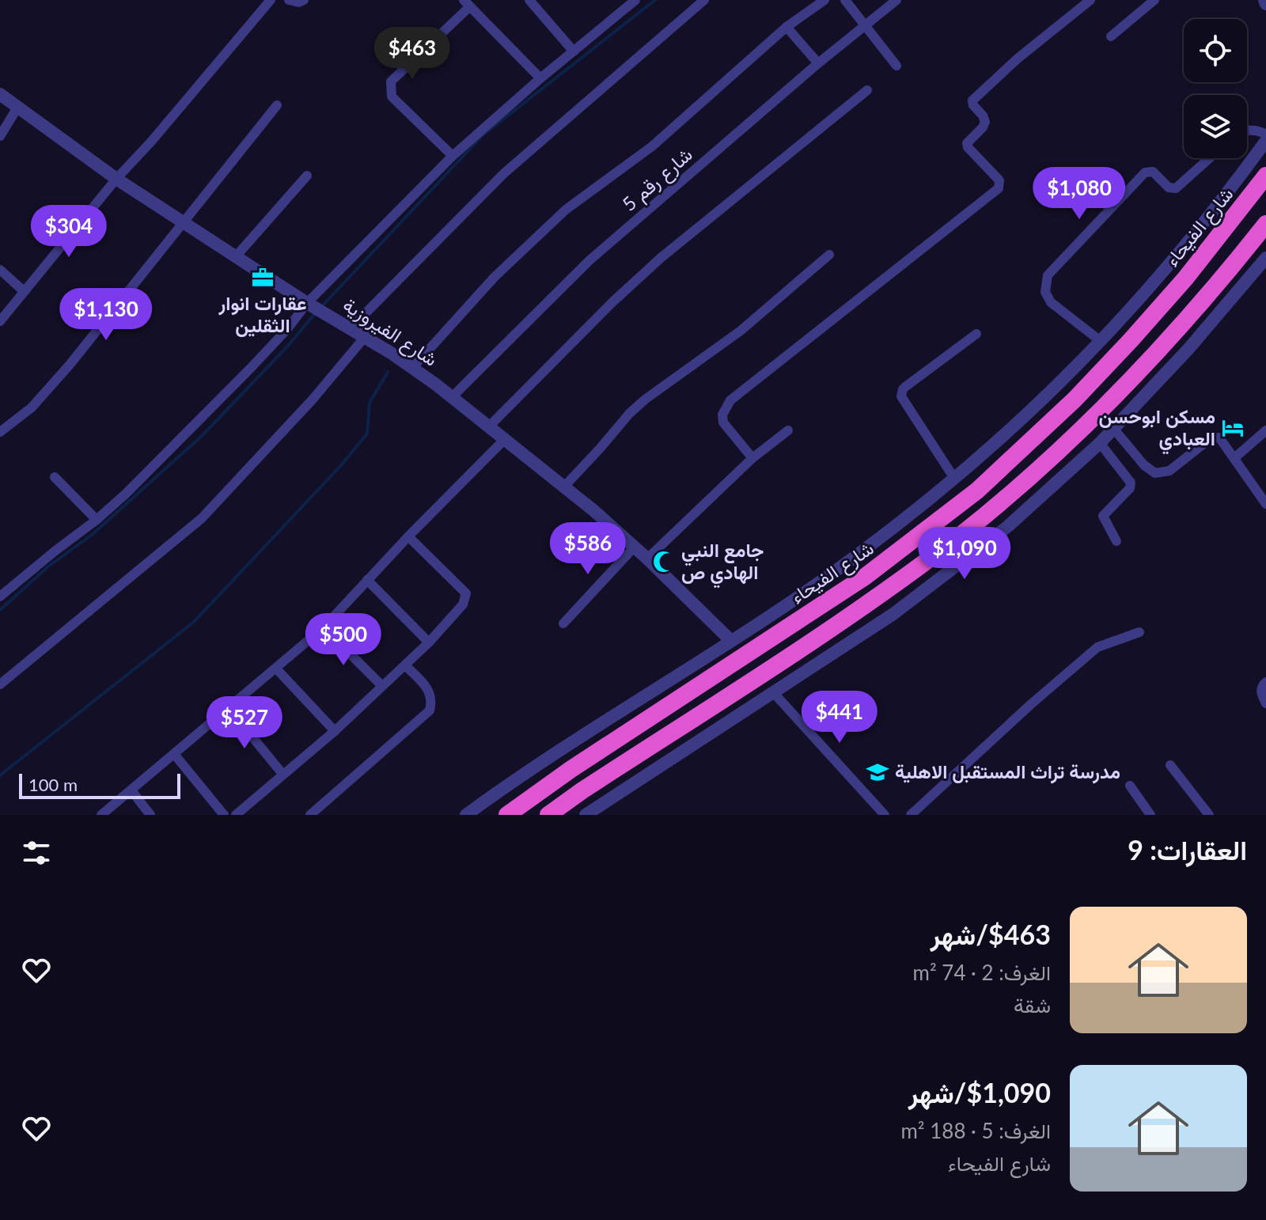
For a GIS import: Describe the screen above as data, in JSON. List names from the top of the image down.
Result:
{
  "streets": {
    "highway": ["شارع الفيحاء"],
    "street": ["شارع رقم 5", "شارع الفيروزية"]
  },
  "crossings": [
    ["شارع رقم 5", "شارع الفيروزية"]
  ],
  "places": {
    "office": ["عقارات انوار الثقلين"],
    "hotel": ["مسكن ابوحسن العبادي"],
    "mosque": ["جامع النبي الهادي ص"],
    "school or university": ["مدرسة تراث المستقبل الاهلية"]
  },
  "scale_bar": "100 m",
  "page": {
    "price": [
      "$463",
      "$1,080",
      "$304",
      "$1,130",
      "$586",
      "$1,090",
      "$500",
      "$441",
      "$527"
    ],
    "scale": "100 m",
    "heading": "العقارات: 9",
    "list": [
      {
        "name": "$463/شهر",
        "note": "الغرف: 2 · 74 m² · شقة"
      },
      {
        "name": "$1,090/شهر",
        "note": "الغرف: 5 · 188 m² · شارع الفيحاء"
      }
    ]
  }
}
